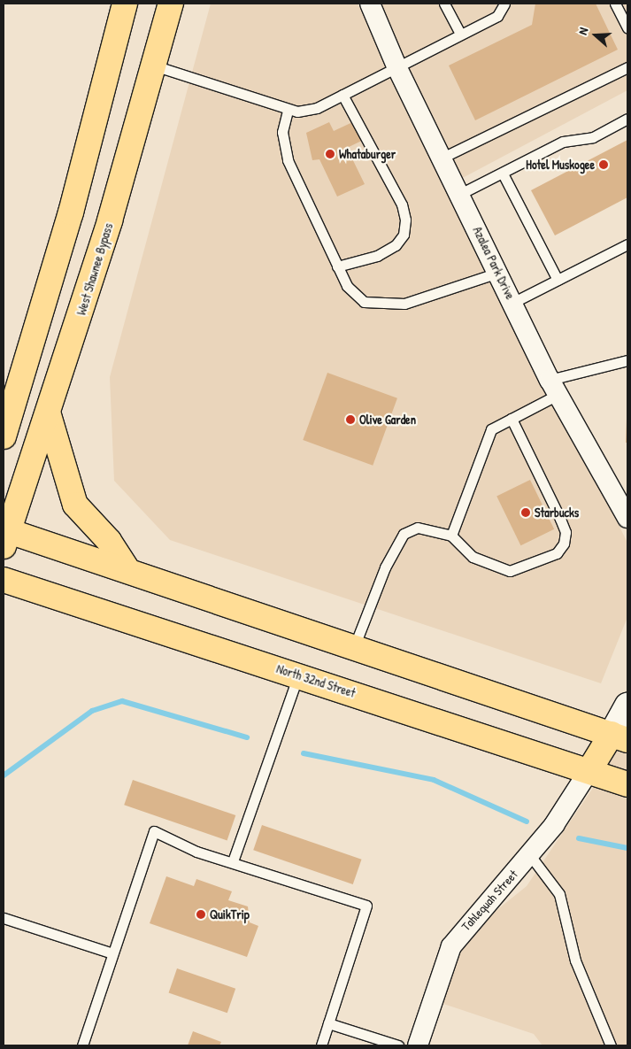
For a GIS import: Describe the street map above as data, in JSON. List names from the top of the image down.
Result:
{
  "streets": {
    "highway": ["West Shawnee Bypass", "North 32nd Street"],
    "street": ["Azalea Park Drive", "Tahlequah Street"]
  },
  "crossings": [
    ["North 32nd Street", "Tahlequah Street"]
  ],
  "places": [
    "Whataburger",
    "Hotel Muskogee",
    "Olive Garden",
    "Starbucks",
    "QuikTrip"
  ],
  "north": "left"
}
